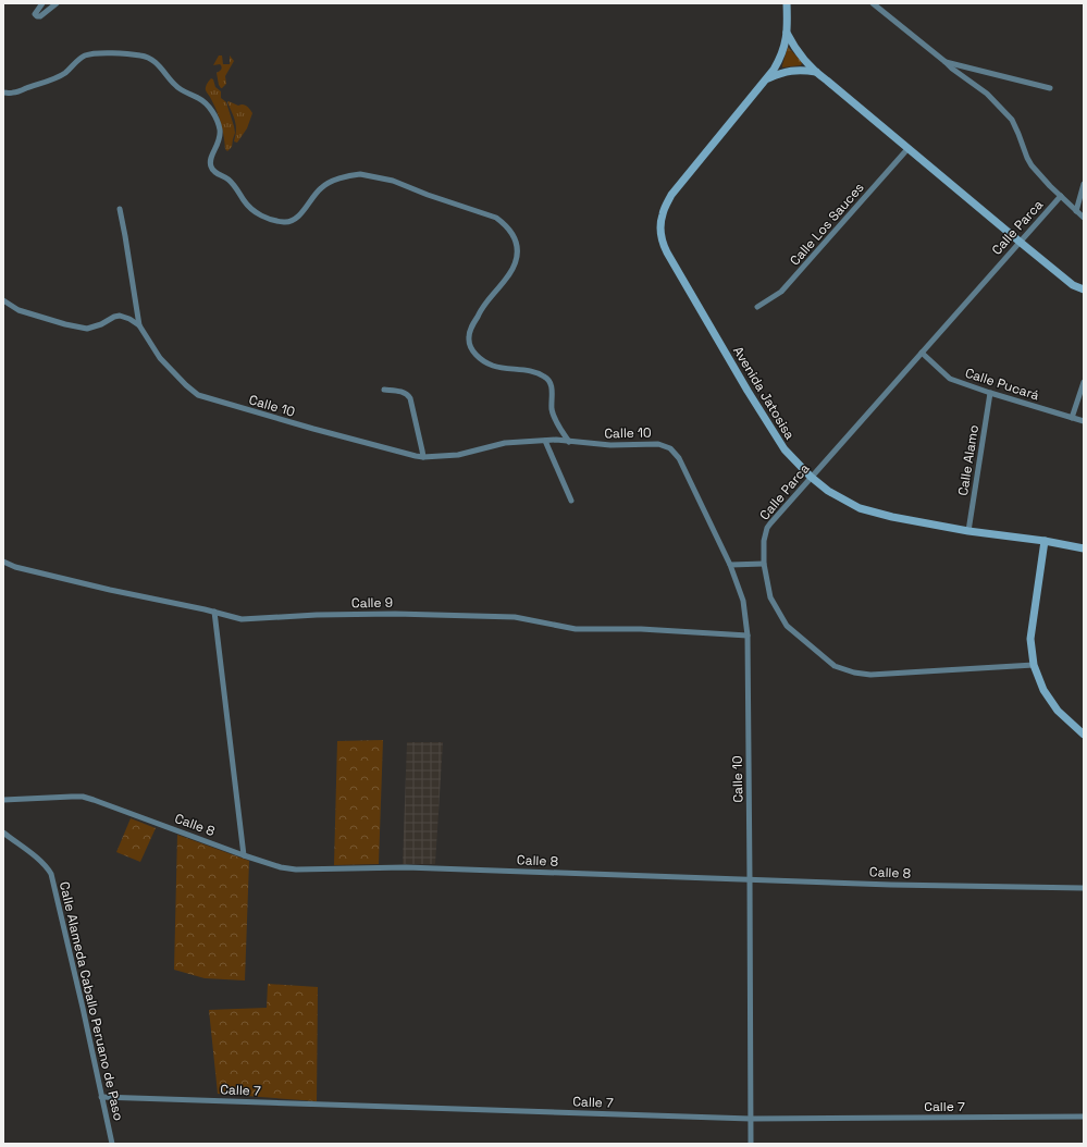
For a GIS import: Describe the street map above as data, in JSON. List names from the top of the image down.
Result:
{
  "streets": {
    "street": [
      "Calle Los Sauces",
      "Calle Parca",
      "Calle Pucará",
      "Avenida Jatosisa",
      "Calle 10",
      "Calle Alamo",
      "Calle 9",
      "Calle 8",
      "Calle Alameda Caballo Peruano de Paso",
      "Calle 7"
    ]
  },
  "crossings": [
    ["Calle Parca", "Calle Pucará"],
    ["Calle Parca", "Avenida Jatosisa"],
    ["Calle Pucará", "Calle Alamo"],
    ["Avenida Jatosisa", "Calle Alamo"],
    ["Calle 10", "Calle 9"],
    ["Calle 10", "Calle 8"],
    ["Calle 10", "Calle 7"],
    ["Calle Alameda Caballo Peruano de Paso", "Calle 7"]
  ]
}
